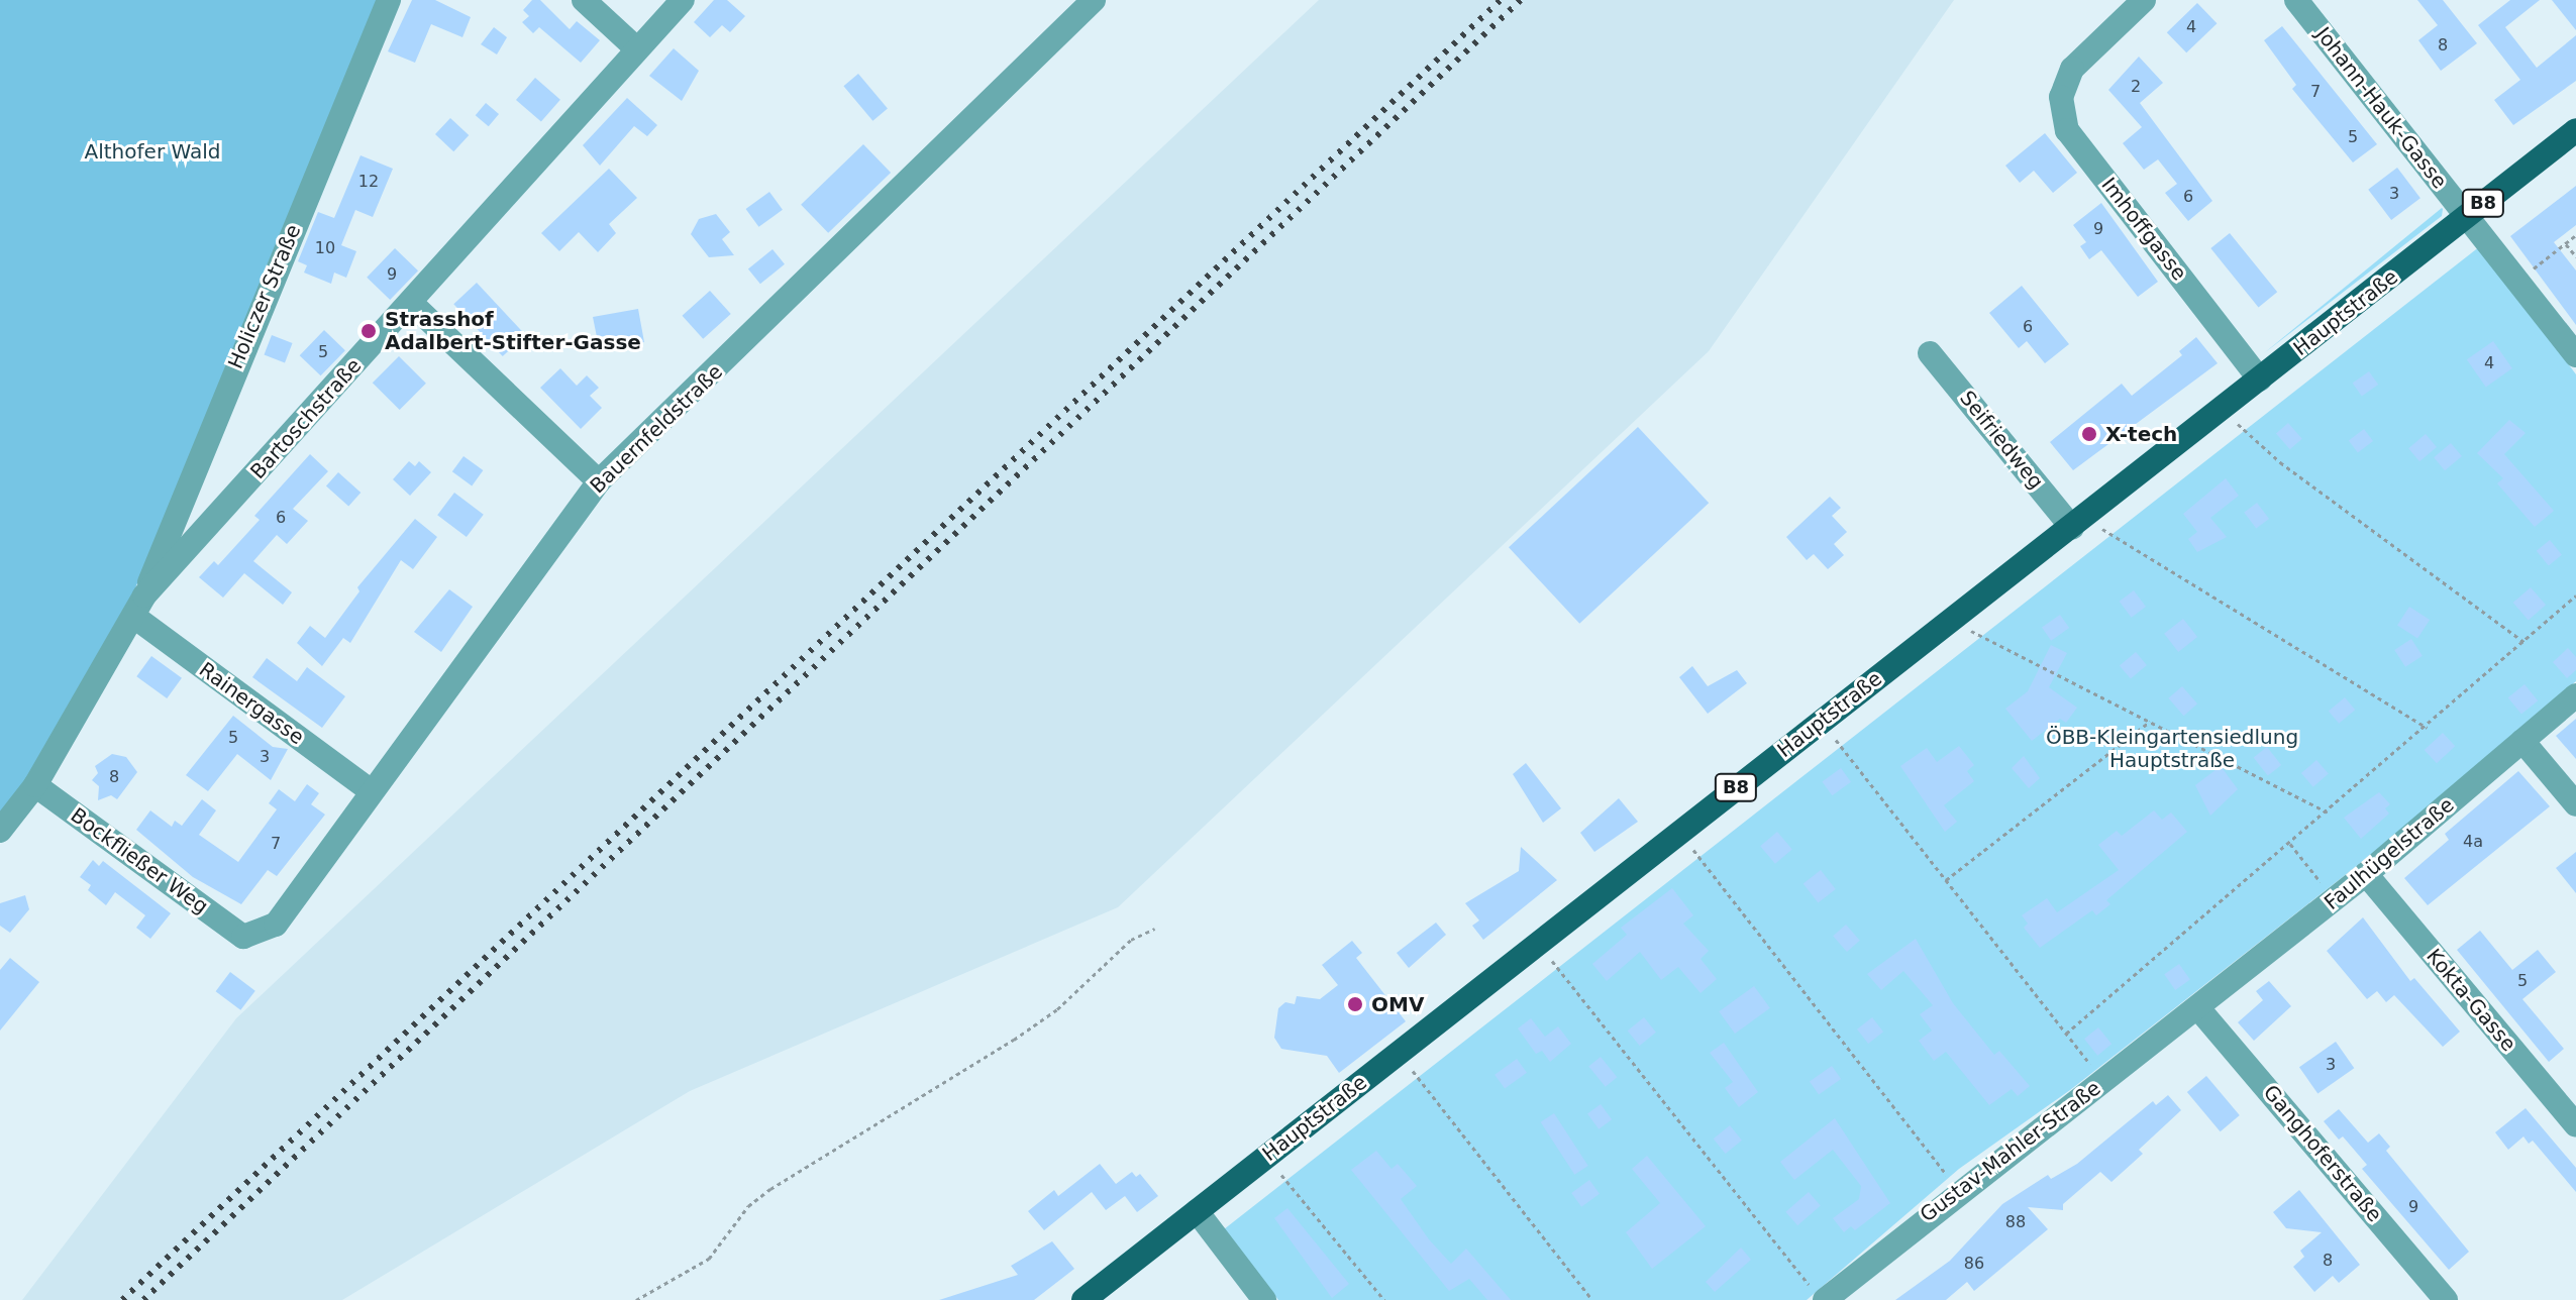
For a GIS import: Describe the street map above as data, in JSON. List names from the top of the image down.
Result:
{
  "streets": {
    "main road": ["B8", "Hauptstraße"],
    "street": [
      "Johann-Hauk-Gasse",
      "Imhoffgasse",
      "Holiczer Straße",
      "Bartoschstraße",
      "Bauernfeldstraße",
      "Seifriedweg",
      "Rainergasse",
      "Faulhügelstraße",
      "Bockfließer Weg",
      "Kokta-Gasse",
      "Gustav-Mahler-Straße",
      "Ganghoferstraße"
    ]
  },
  "crossings": [
    ["Johann-Hauk-Gasse", "Hauptstraße"],
    ["Imhoffgasse", "Hauptstraße"],
    ["Holiczer Straße", "Bartoschstraße"],
    ["Holiczer Straße", "Rainergasse"],
    ["Hauptstraße", "Seifriedweg"],
    ["Bartoschstraße", "Rainergasse"],
    ["Bartoschstraße", "Bockfließer Weg"],
    ["Bauernfeldstraße", "Rainergasse"],
    ["Bauernfeldstraße", "Bockfließer Weg"],
    ["Faulhügelstraße", "Kokta-Gasse"],
    ["Faulhügelstraße", "Gustav-Mahler-Straße"],
    ["Faulhügelstraße", "Ganghoferstraße"],
    ["Gustav-Mahler-Straße", "Ganghoferstraße"]
  ],
  "parks": ["Althofer Wald", "ÖBB-Kleingartensiedlung Hauptstraße"],
  "places": ["Strasshof Adalbert-Stifter-Gasse", "X-tech", "OMV"],
  "house_numbers": [
    "4",
    "8",
    "2",
    "7",
    "5",
    "12",
    "3",
    "6",
    "9",
    "10",
    "9",
    "6",
    "5",
    "4",
    "6",
    "5",
    "3",
    "8",
    "4a",
    "7",
    "5",
    "3",
    "9",
    "88",
    "8",
    "86"
  ]
}
